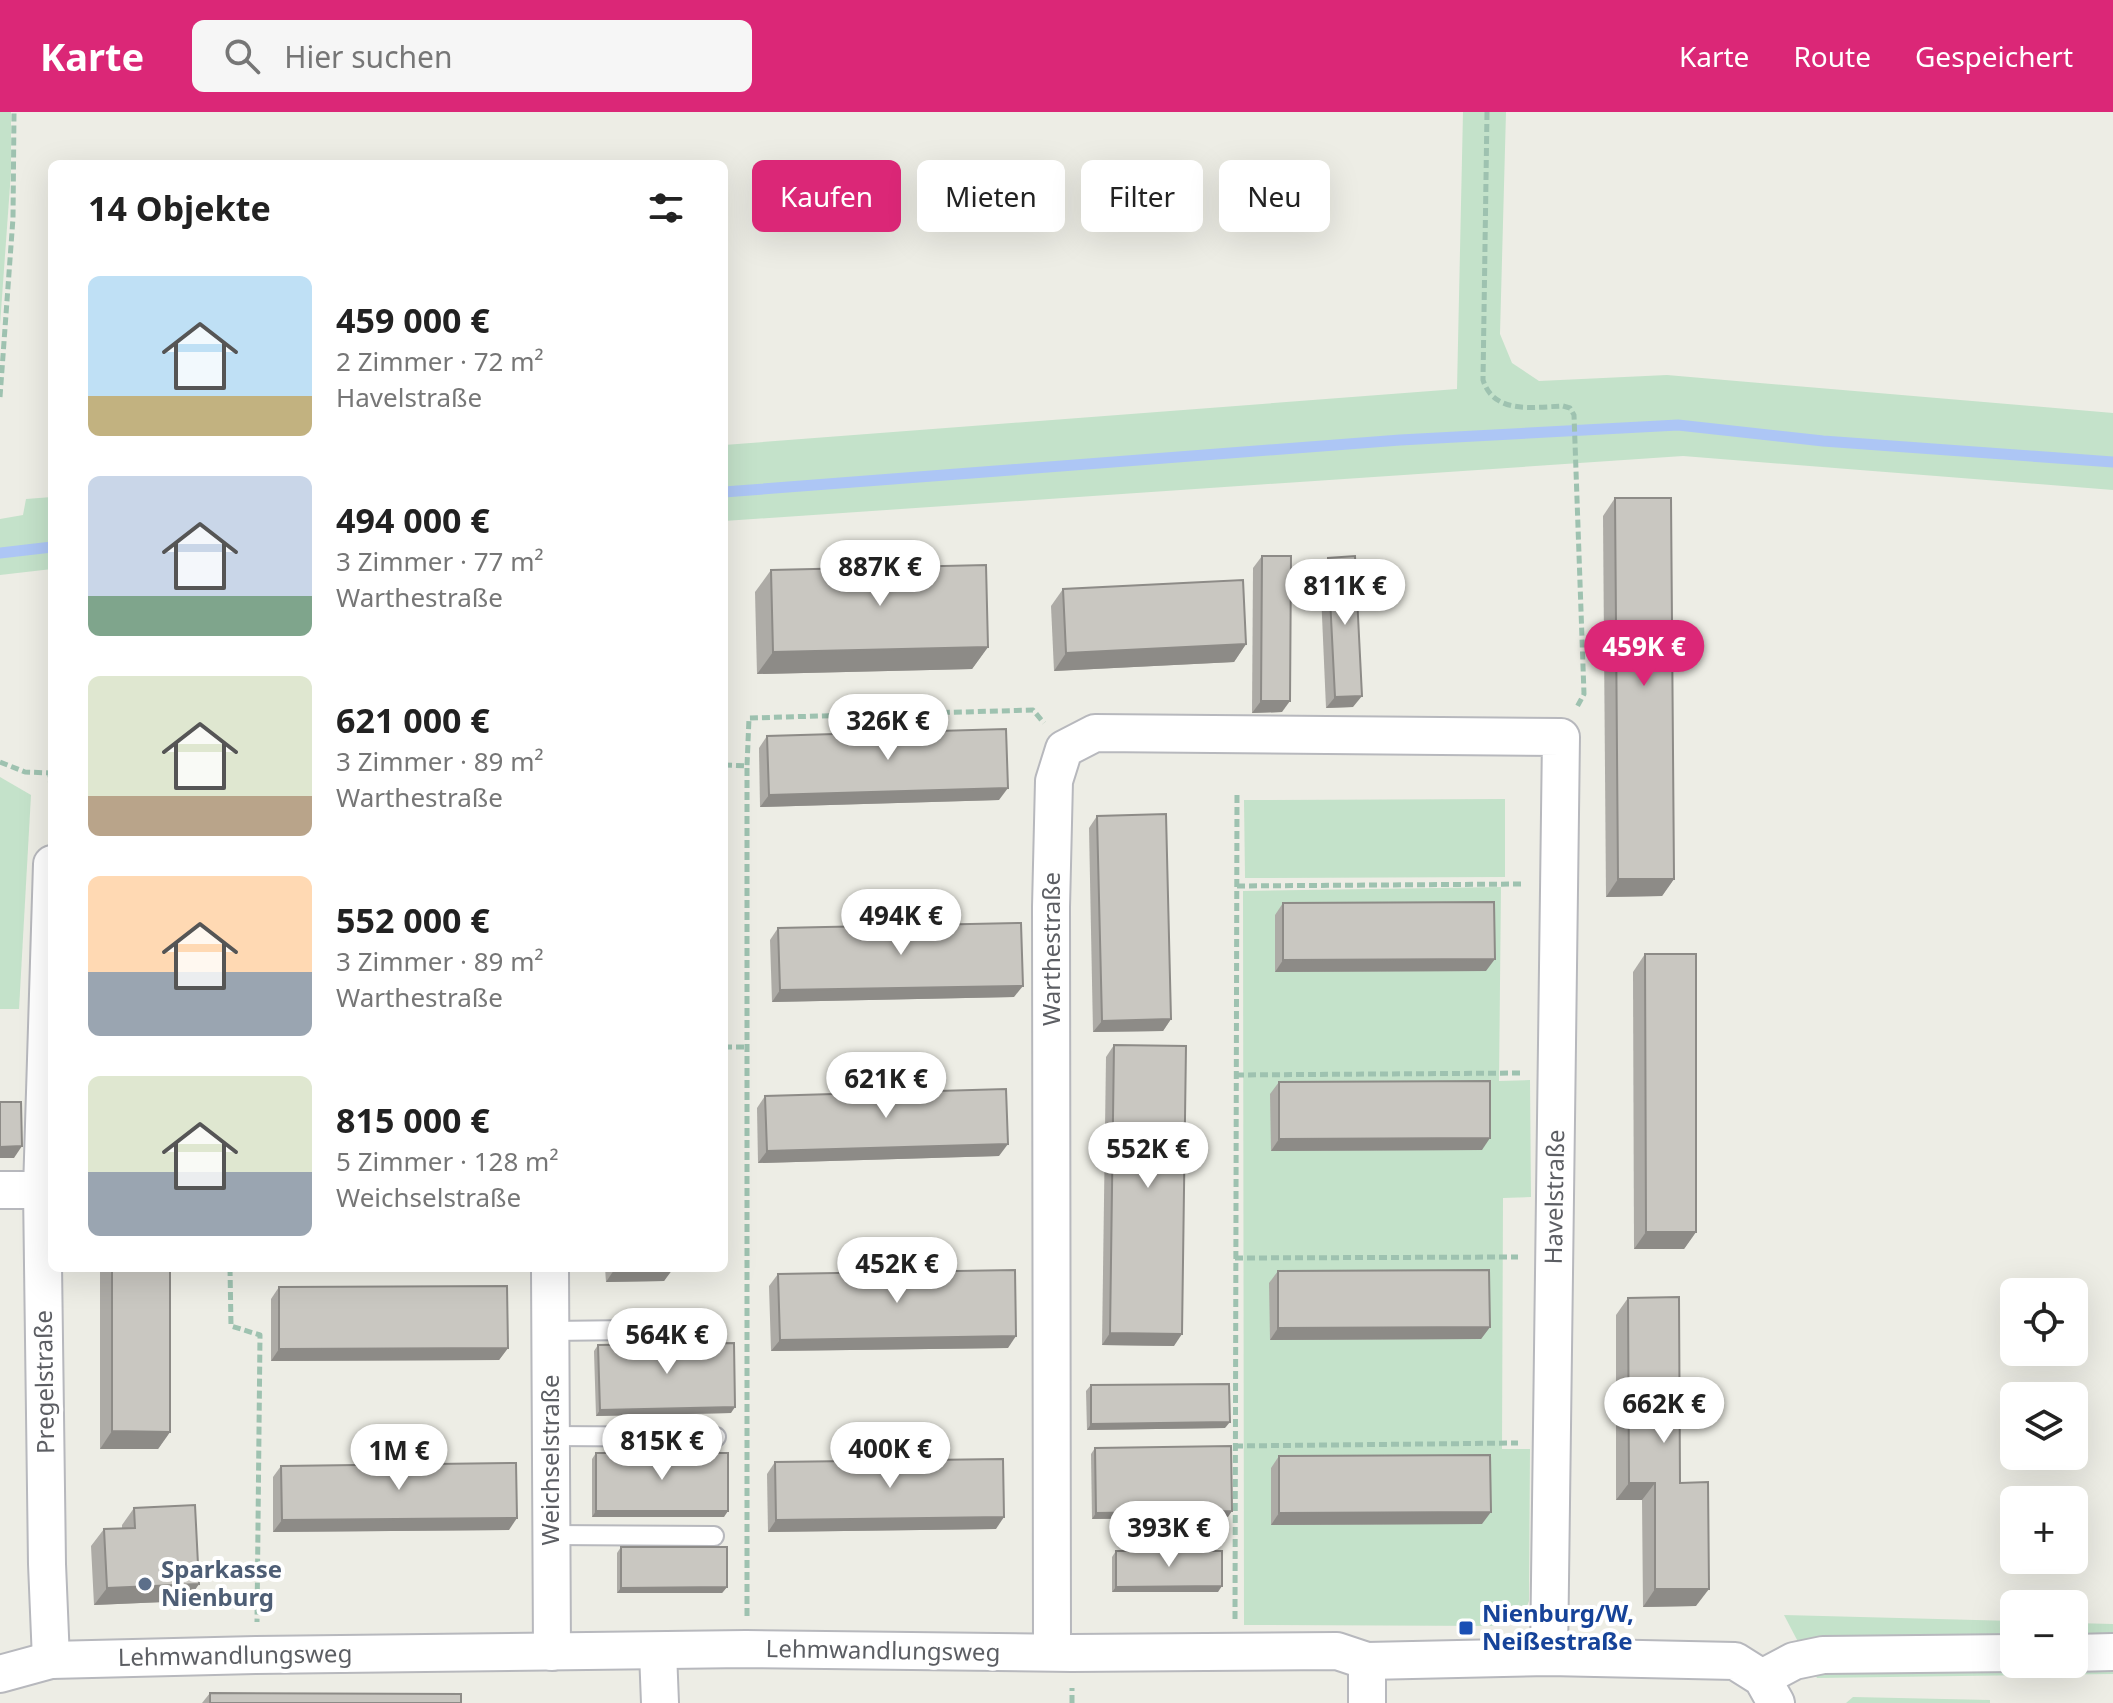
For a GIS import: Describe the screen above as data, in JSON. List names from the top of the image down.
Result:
{
  "streets": {
    "street": [
      "Warthestraße",
      "Havelstraße",
      "Pregelstraße",
      "Weichselstraße",
      "Lehmwandlungsweg"
    ]
  },
  "crossings": [
    ["Warthestraße", "Lehmwandlungsweg"],
    ["Havelstraße", "Lehmwandlungsweg"],
    ["Pregelstraße", "Lehmwandlungsweg"],
    ["Weichselstraße", "Lehmwandlungsweg"]
  ],
  "places": {
    "other": ["Sparkasse Nienburg"],
    "transit": ["Nienburg/W, Neißestraße"]
  },
  "page": {
    "header": "Karte",
    "search": "Hier suchen",
    "nav": ["Karte", "Route", "Gespeichert"],
    "chip": [
      "Kaufen",
      "Mieten",
      "Filter",
      "Neu"
    ],
    "heading": "14 Objekte",
    "list": [
      {
        "name": "459 000 €",
        "note": "2 Zimmer · 72 m² · Havelstraße"
      },
      {
        "name": "494 000 €",
        "note": "3 Zimmer · 77 m² · Warthestraße"
      },
      {
        "name": "621 000 €",
        "note": "3 Zimmer · 89 m² · Warthestraße"
      },
      {
        "name": "552 000 €",
        "note": "3 Zimmer · 89 m² · Warthestraße"
      },
      {
        "name": "815 000 €",
        "note": "5 Zimmer · 128 m² · Weichselstraße"
      }
    ],
    "price": [
      "887K €",
      "811K €",
      "459K €",
      "326K €",
      "494K €",
      "621K €",
      "552K €",
      "452K €",
      "564K €",
      "662K €",
      "815K €",
      "400K €",
      "1M €",
      "393K €"
    ],
    "map_buttons": ["+", "−"]
  }
}
